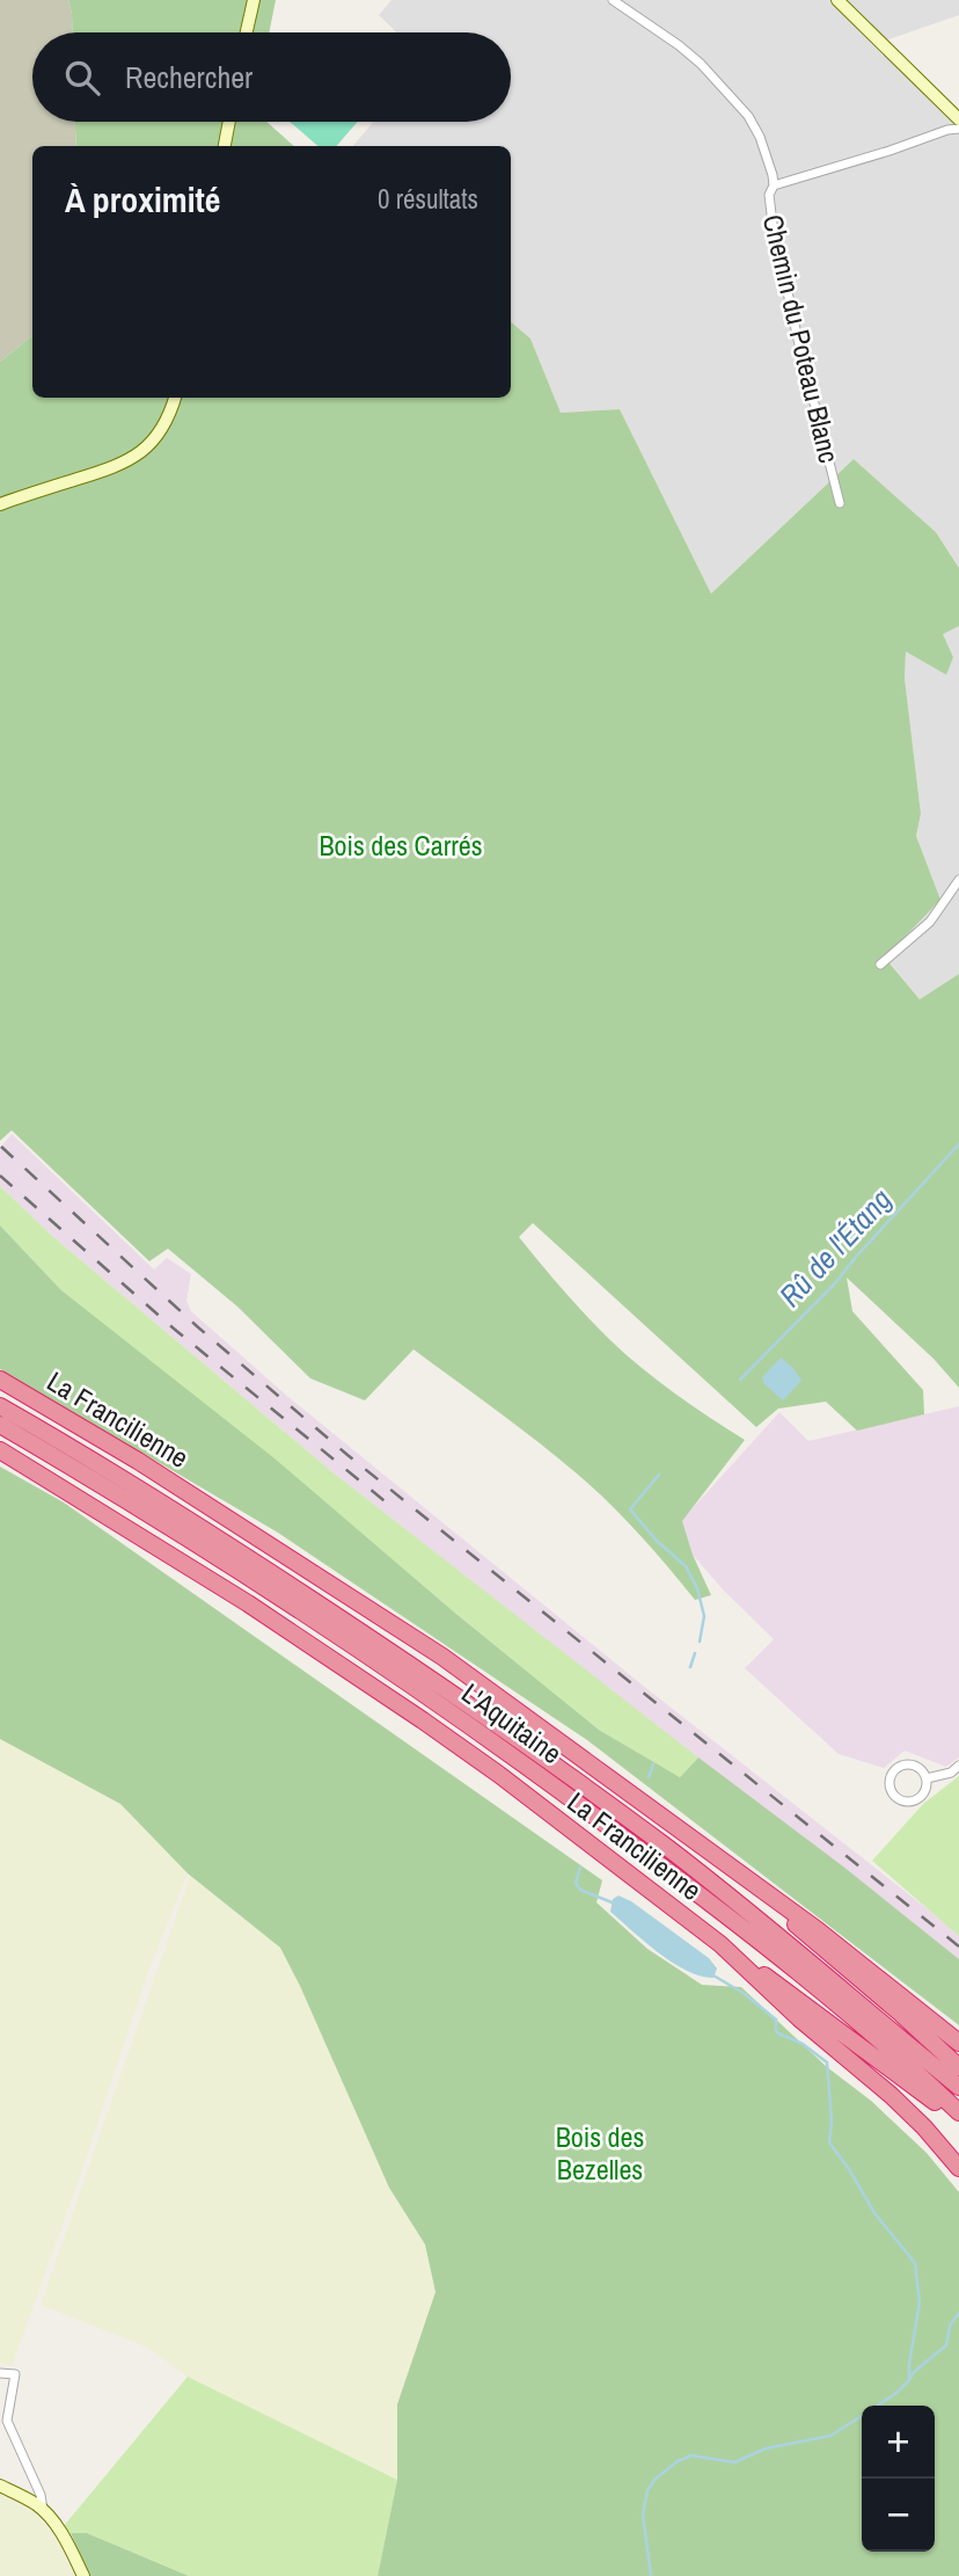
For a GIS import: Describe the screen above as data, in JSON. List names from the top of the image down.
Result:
{
  "streets": {
    "highway": ["La Francilienne", "L'Aquitaine"],
    "street": ["Chemin du Poteau Blanc"]
  },
  "water": ["Rû de l'Étang"],
  "parks": ["Bois des Carrés", "Bois des Bezelles"],
  "page": {
    "search": "Rechercher",
    "heading": ["À proximité", "0 résultats"],
    "map_buttons": ["+", "−"]
  }
}
